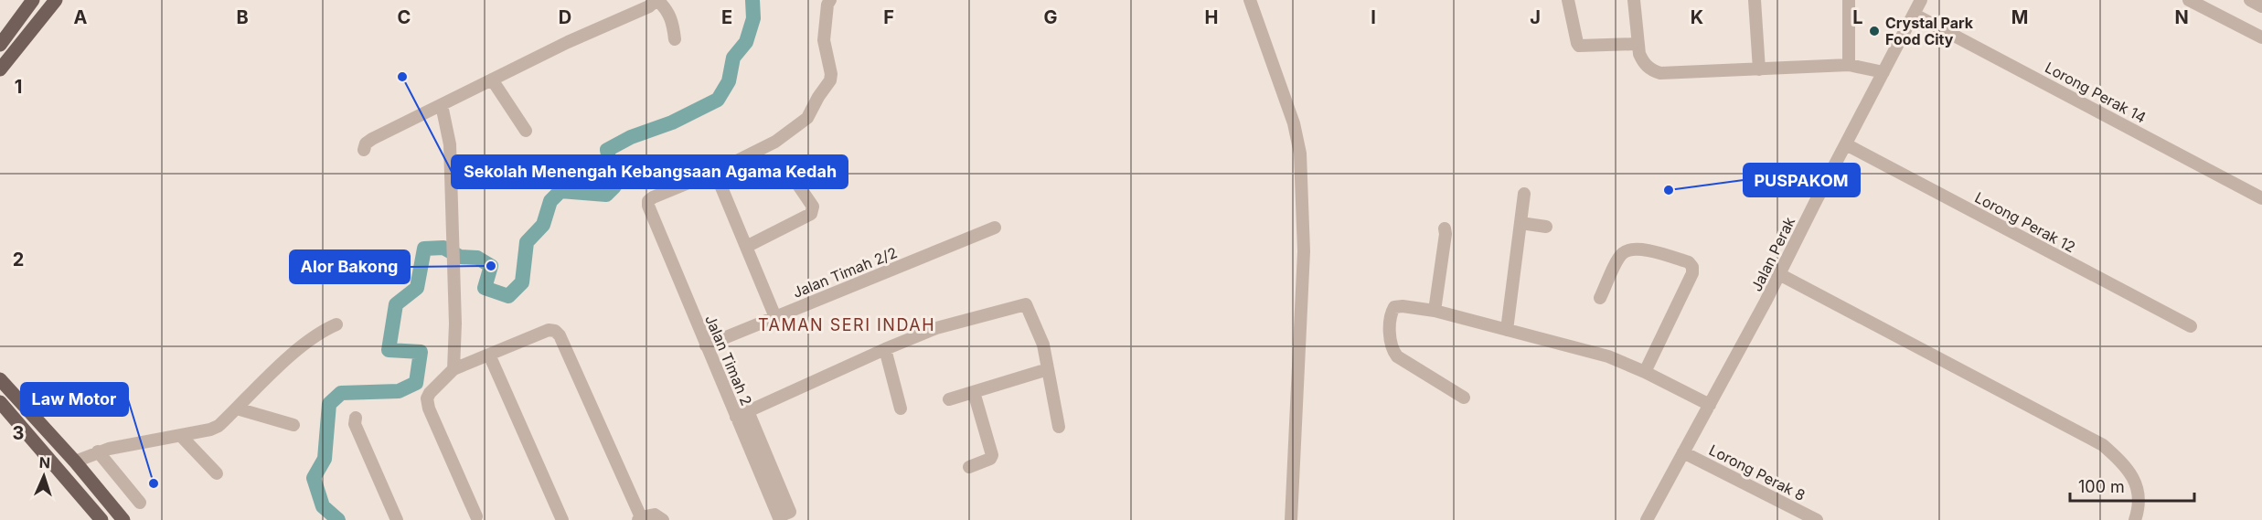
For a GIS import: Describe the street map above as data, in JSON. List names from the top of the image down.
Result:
{
  "streets": {
    "street": [
      "Lorong Perak 14",
      "Lorong Perak 12",
      "Jalan Perak",
      "Jalan Timah 2/2",
      "Jalan Timah 2",
      "Lorong Perak 8"
    ]
  },
  "crossings": [
    ["Lorong Perak 14", "Jalan Perak"],
    ["Lorong Perak 12", "Jalan Perak"],
    ["Jalan Perak", "Lorong Perak 8"],
    ["Jalan Timah 2/2", "Jalan Timah 2"]
  ],
  "districts": ["TAMAN SERI INDAH"],
  "places": [
    "Crystal Park Food City",
    "Sekolah Menengah Kebangsaan Agama Kedah",
    "PUSPAKOM",
    "Alor Bakong",
    "Law Motor"
  ],
  "scale_bar": "100 m",
  "north": "top",
  "grid": {
    "columns": [
      "A",
      "B",
      "C",
      "D",
      "E",
      "F",
      "G",
      "H",
      "I",
      "J",
      "K",
      "L",
      "M",
      "N"
    ],
    "rows": ["1", "2", "3"]
  }
}
